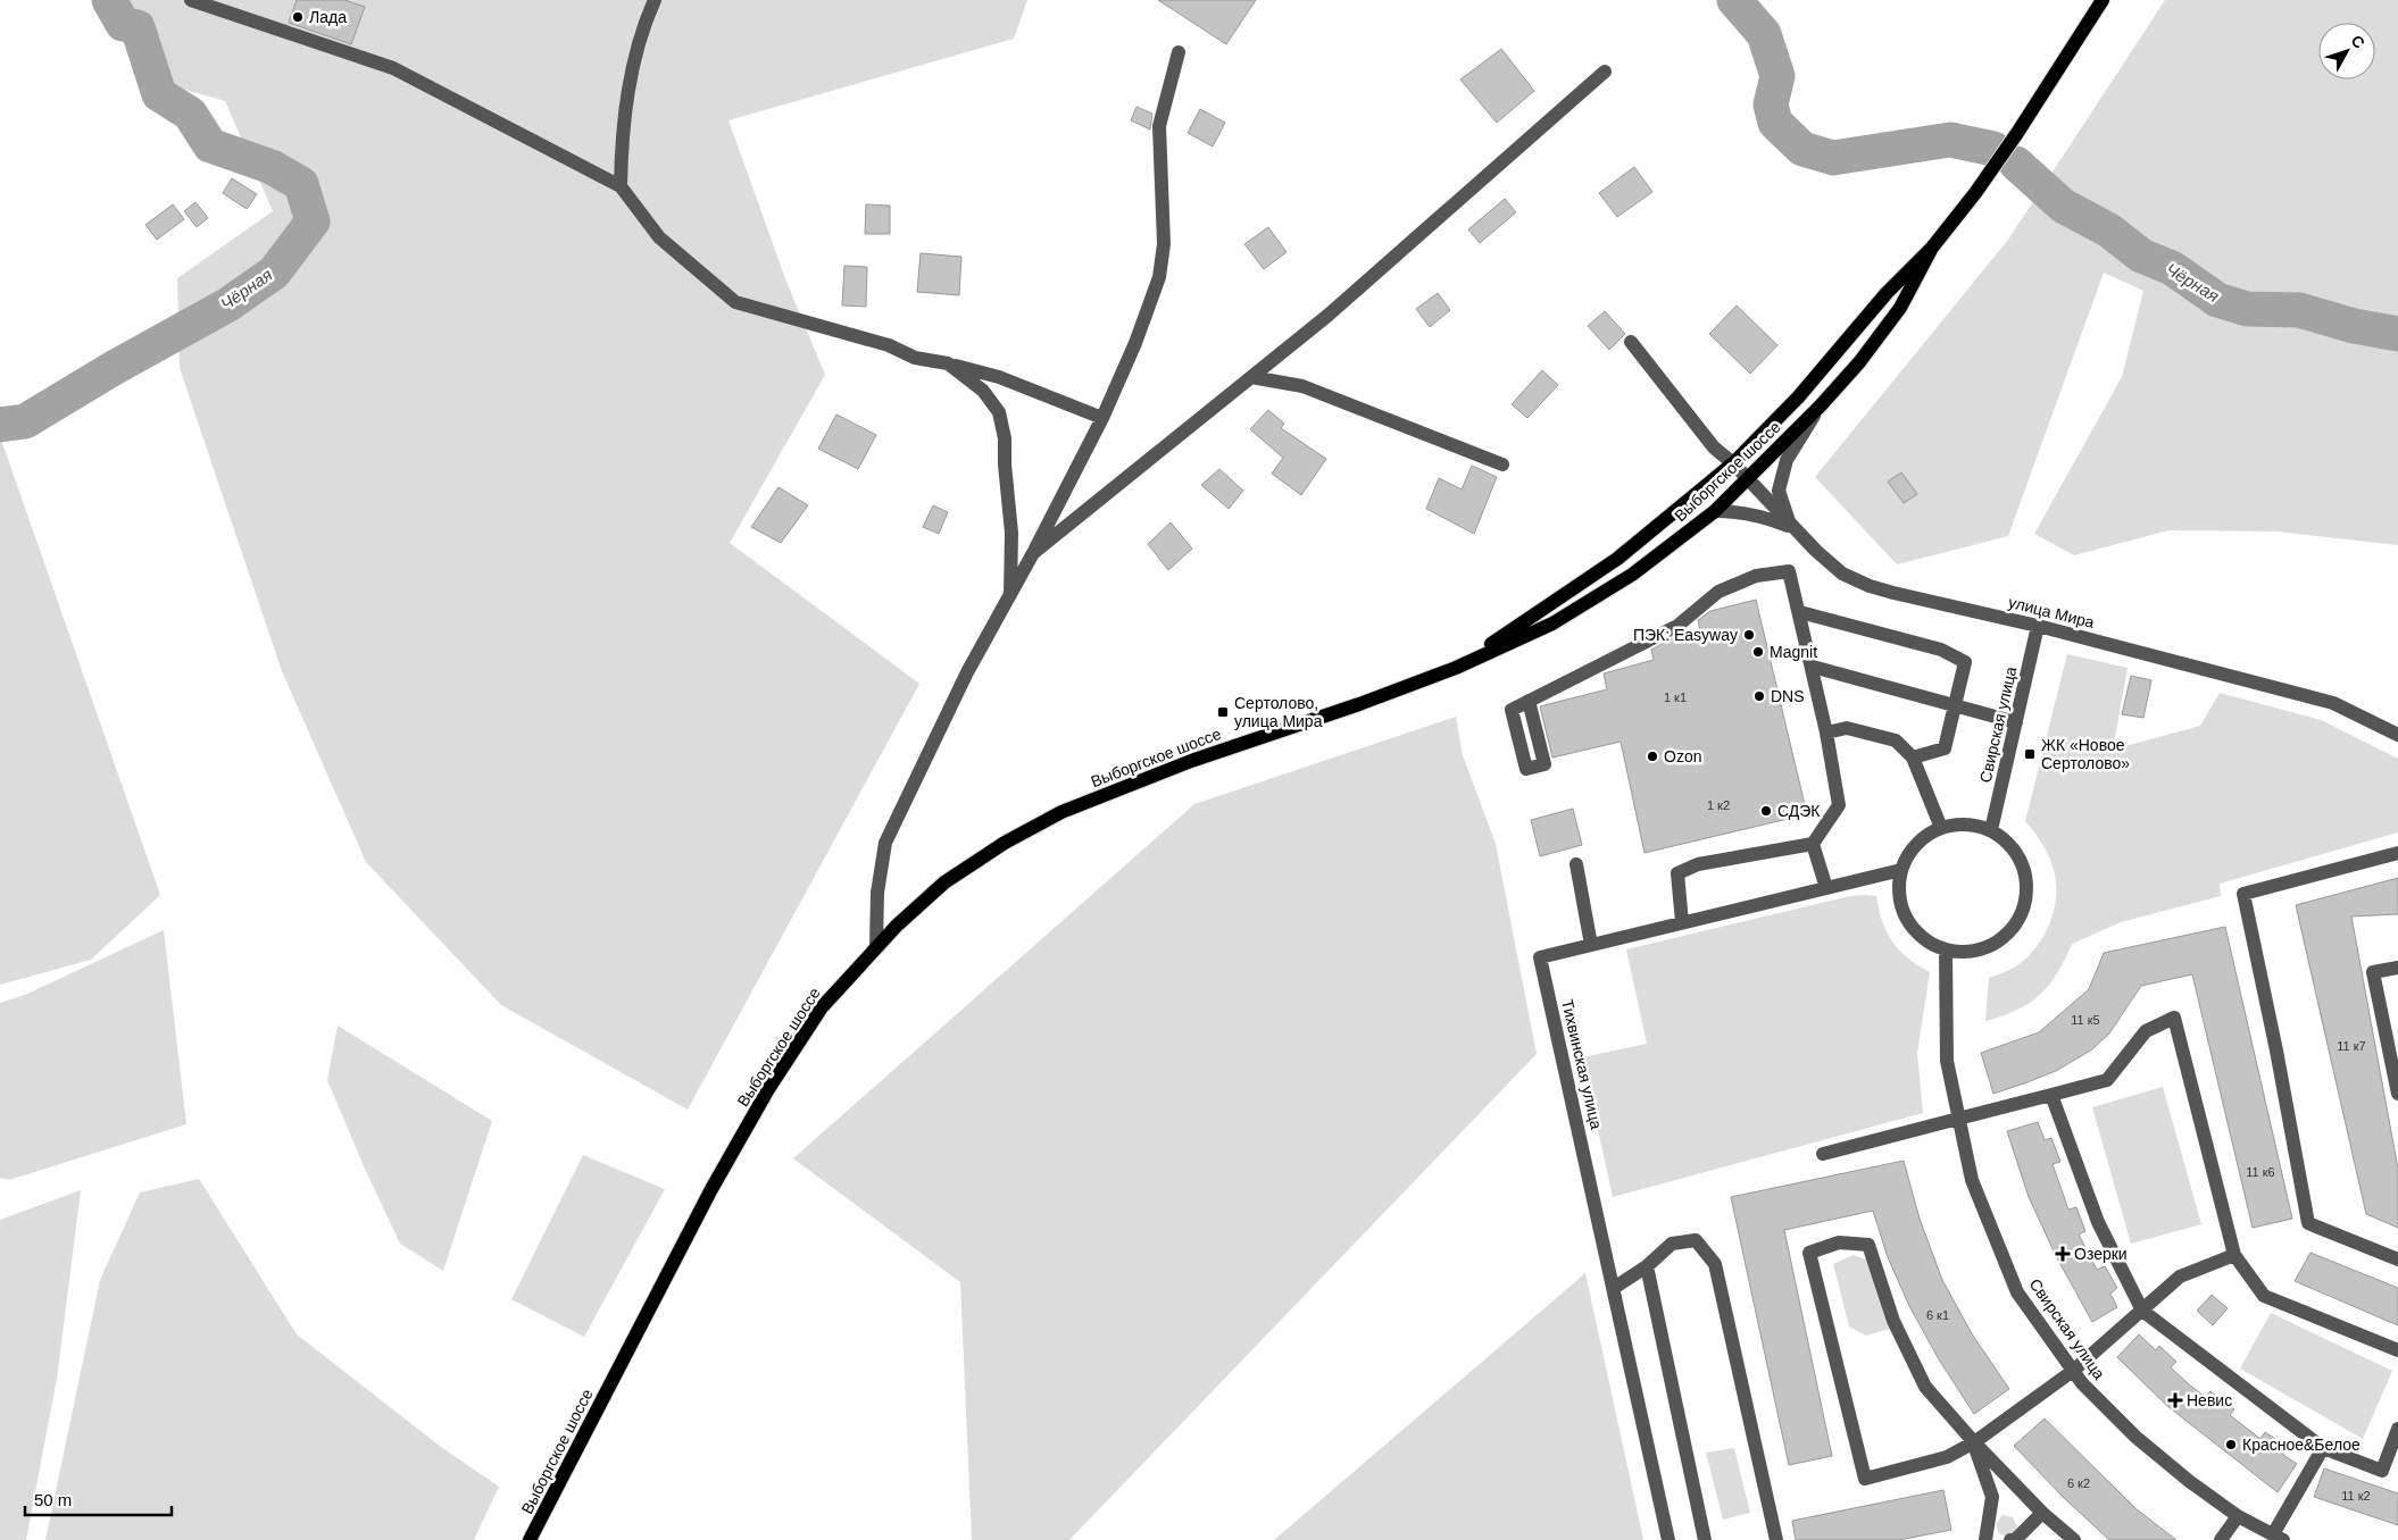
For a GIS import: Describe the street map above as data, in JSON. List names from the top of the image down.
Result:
{
  "streets": {
    "main road": ["Выборгское шоссе"],
    "street": ["улица Мира", "Свирская улица", "Тихвинская улица"]
  },
  "crossings": [
    ["Выборгское шоссе", "улица Мира"],
    ["улица Мира", "Свирская улица"],
    ["Свирская улица", "Тихвинская улица"]
  ],
  "water": ["Чёрная"],
  "places": {
    "other": [
      "Лада",
      "ПЭК: Easyway",
      "Magnit",
      "DNS",
      "Ozon",
      "СДЭК",
      "Красное&Белое"
    ],
    "transit": ["Сертолово, улица Мира", "ЖК «Новое Сертолово»"],
    "health": ["Озерки", "Невис"]
  },
  "house_numbers": [
    "1 к1",
    "1 к2",
    "11 к5",
    "11 к7",
    "11 к6",
    "6 к1",
    "6 к2",
    "11 к2"
  ],
  "scale_bar": "50 m",
  "north": "top right"
}
